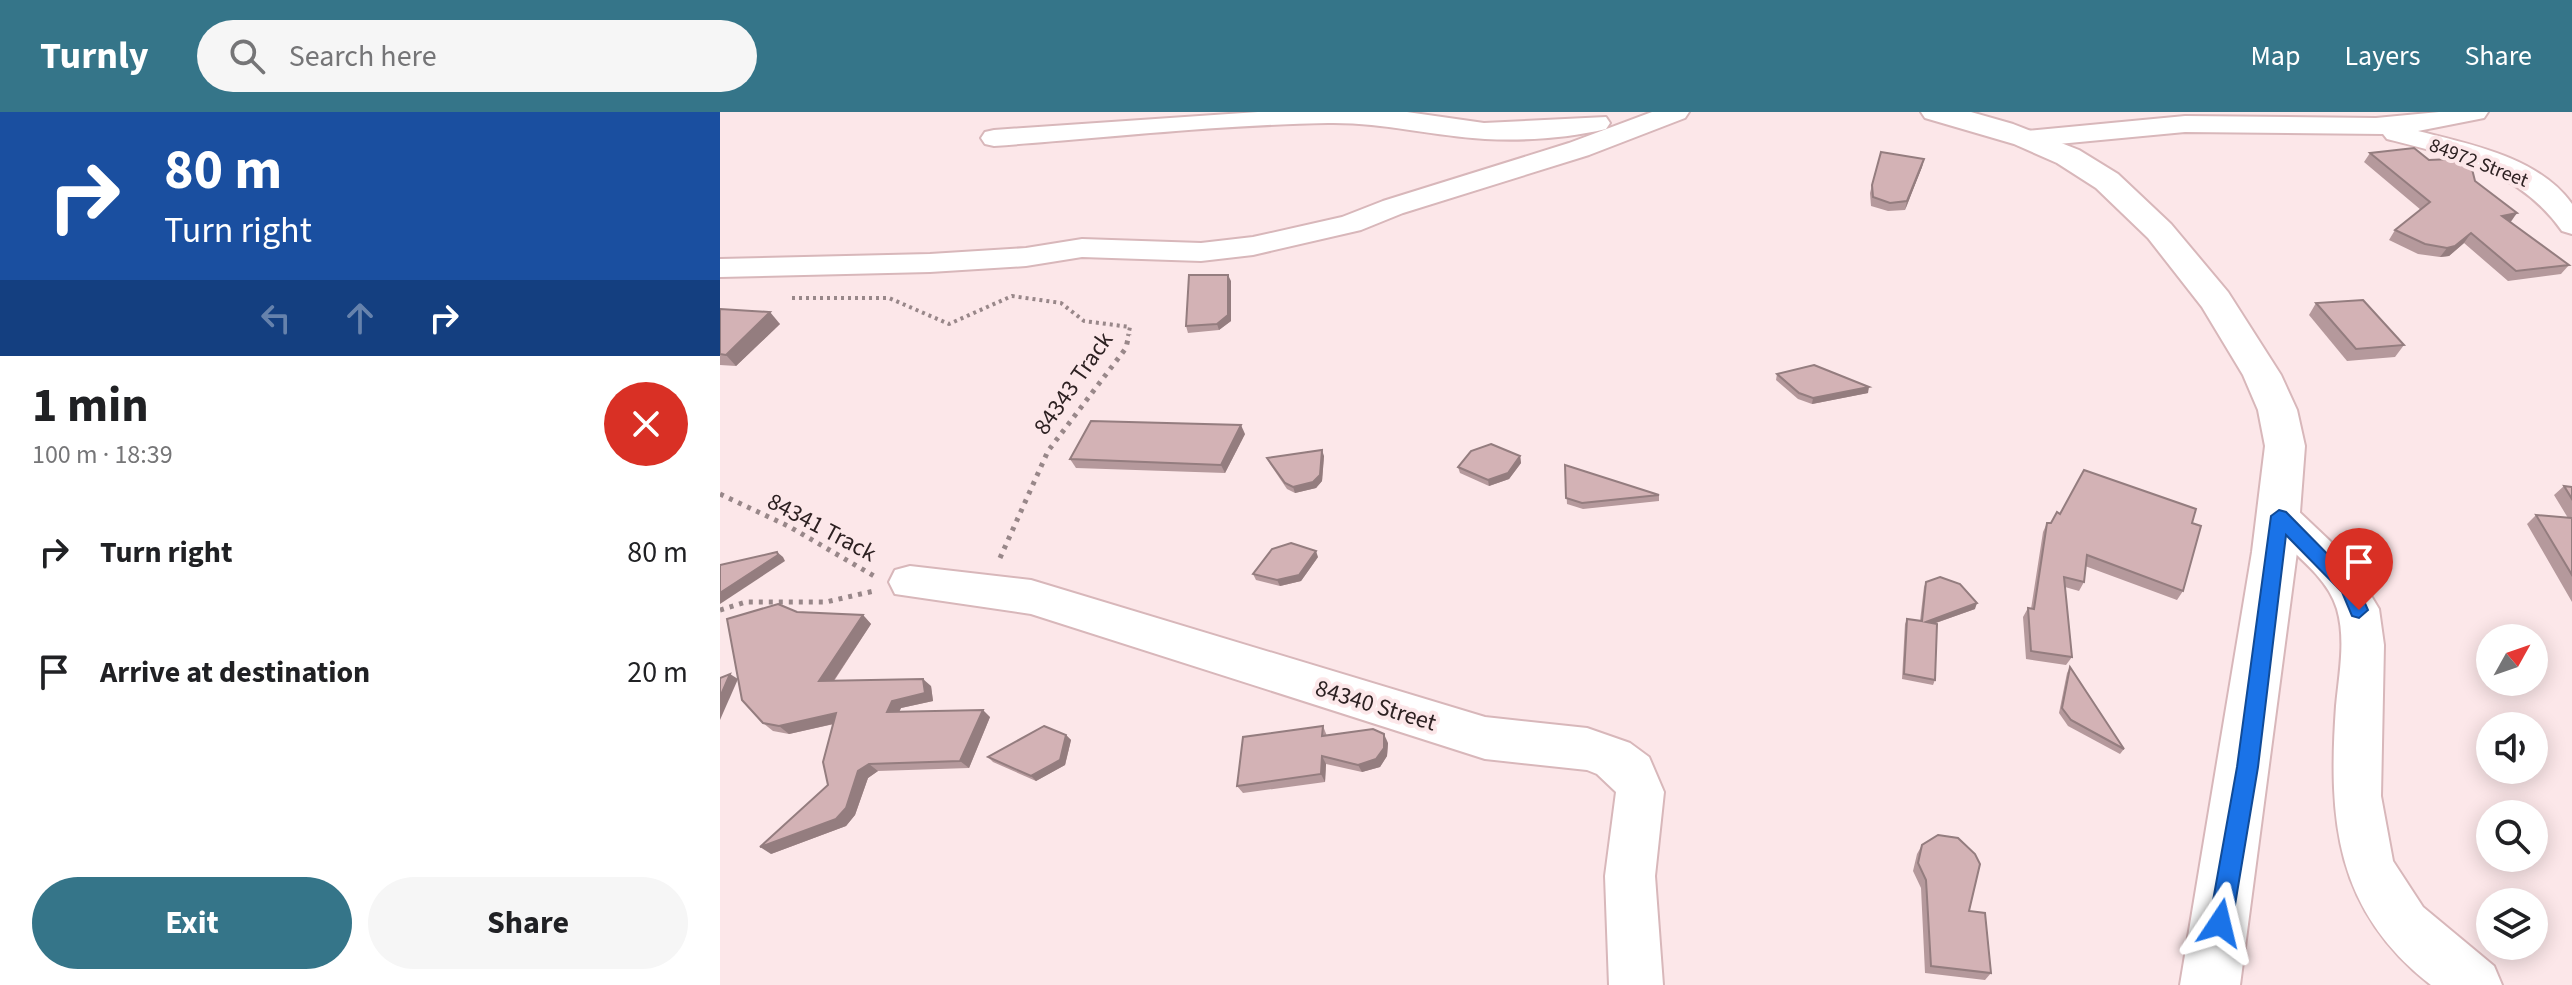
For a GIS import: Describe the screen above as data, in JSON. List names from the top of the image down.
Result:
{
  "streets": {
    "street": ["84972 Street", "84340 Street"],
    "path": ["84343 Track", "84341 Track"]
  },
  "crossings": [
    ["84341 Track", "84340 Street"]
  ],
  "north": "top right",
  "page": {
    "header": "Turnly",
    "search": "Search here",
    "nav": ["Map", "Layers", "Share"],
    "turn": ["80 m", "Turn right"],
    "heading": ["1 min", "100 m · 18:39"],
    "list": [
      {
        "name": "Turn right",
        "value": "80 m"
      },
      {
        "name": "Arrive at destination",
        "value": "20 m"
      }
    ],
    "buttons": ["Exit", "Share"]
  }
}
